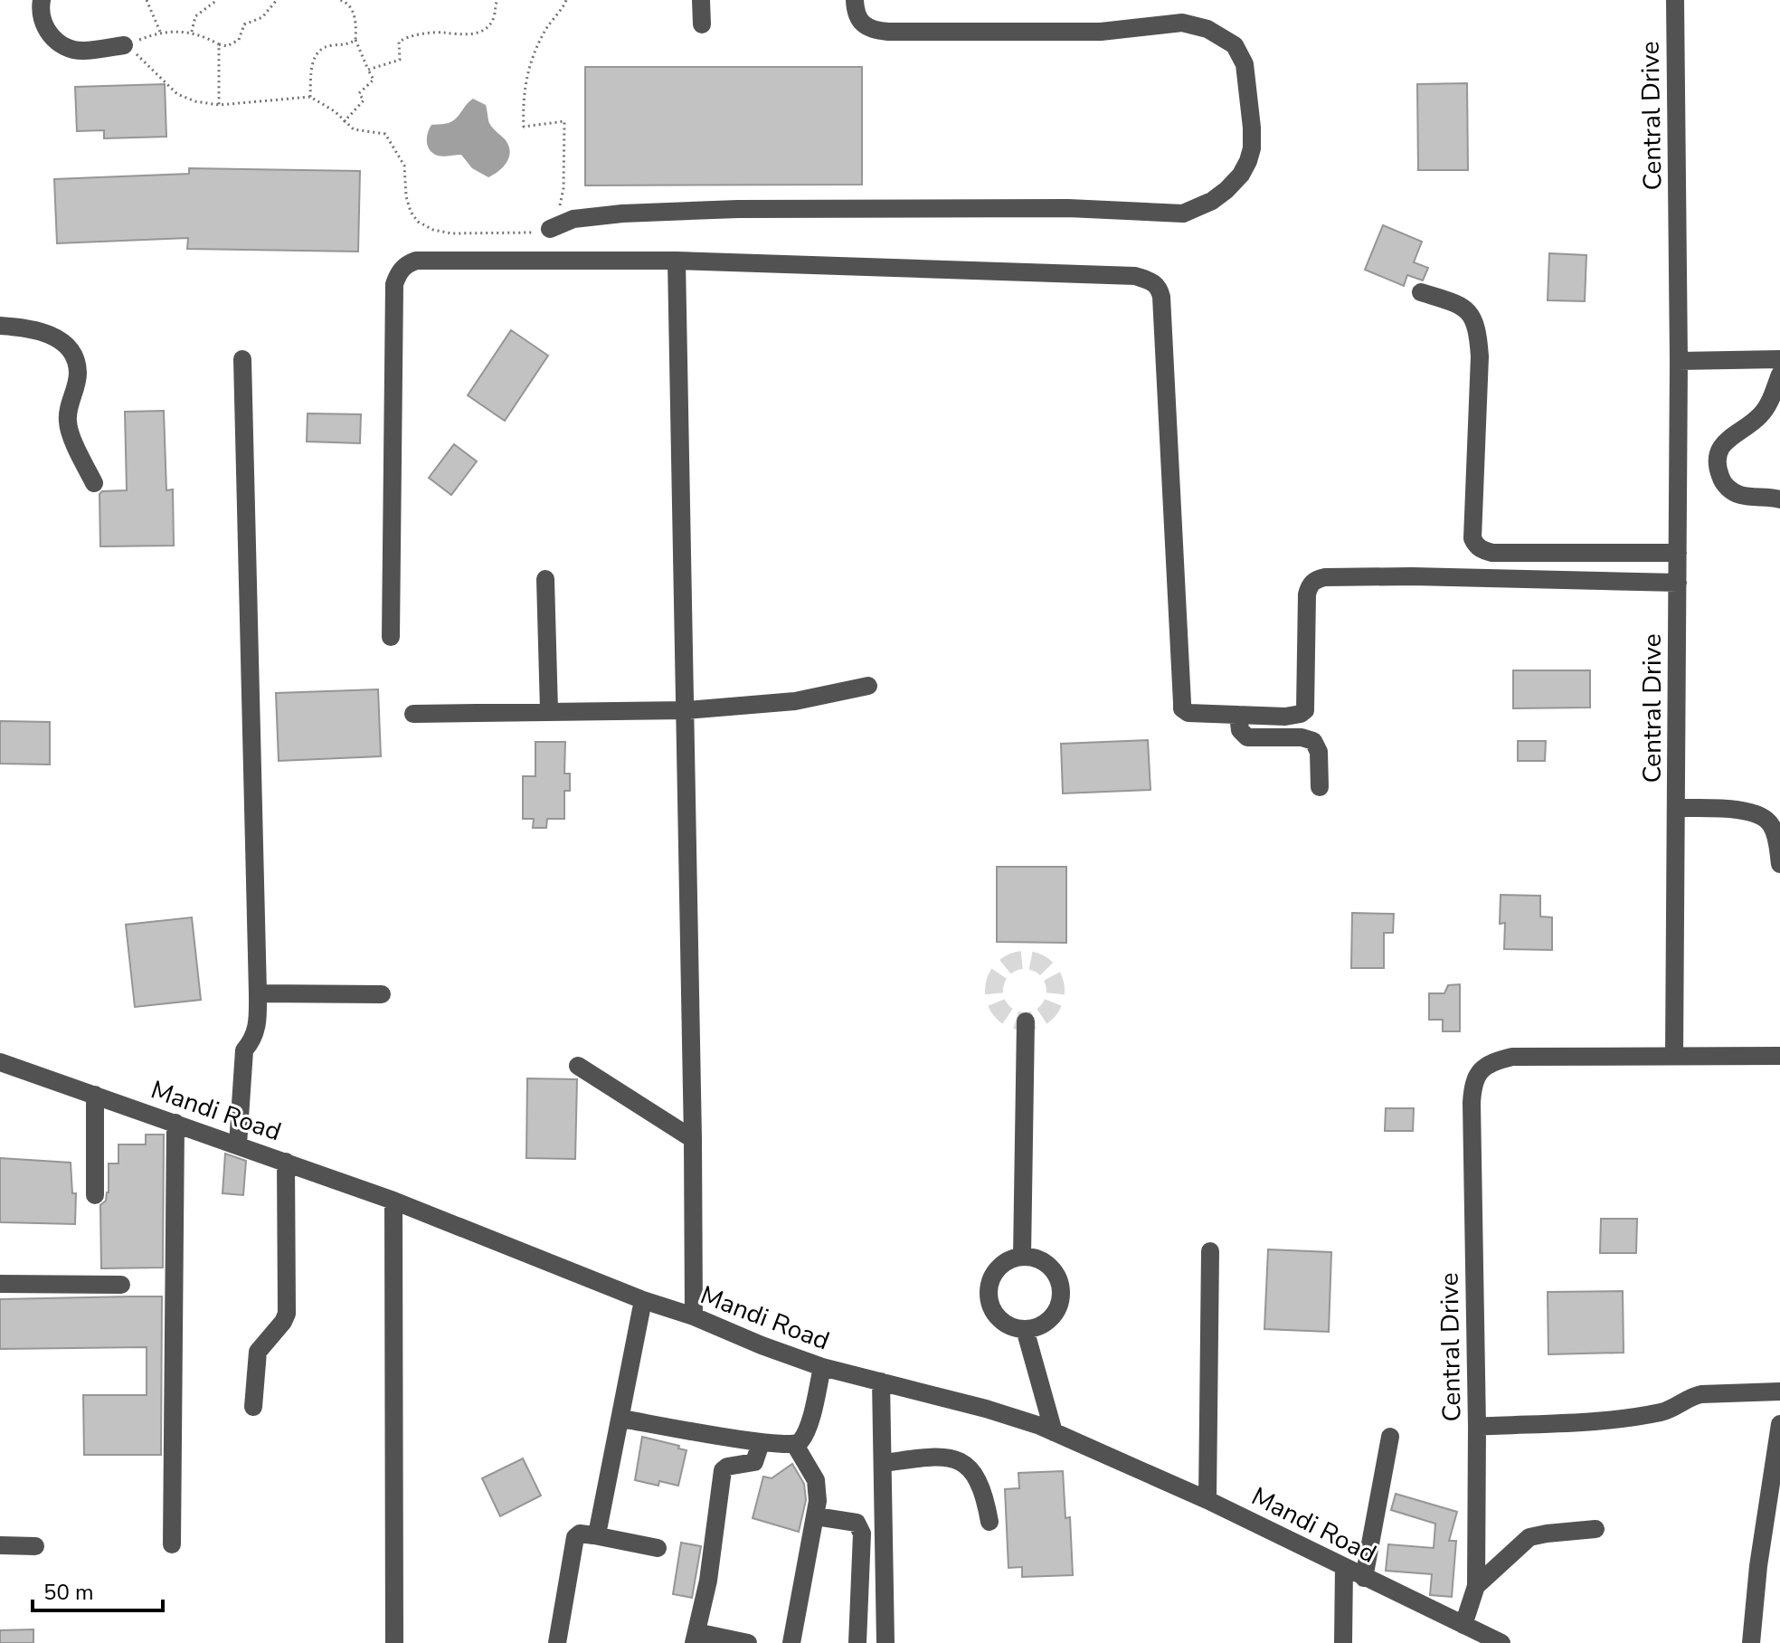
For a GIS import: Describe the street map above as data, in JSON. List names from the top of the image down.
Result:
{
  "streets": {
    "street": ["Central Drive", "Mandi Road"]
  },
  "crossings": [
    ["Central Drive", "Mandi Road"]
  ],
  "scale_bar": "50 m"
}
